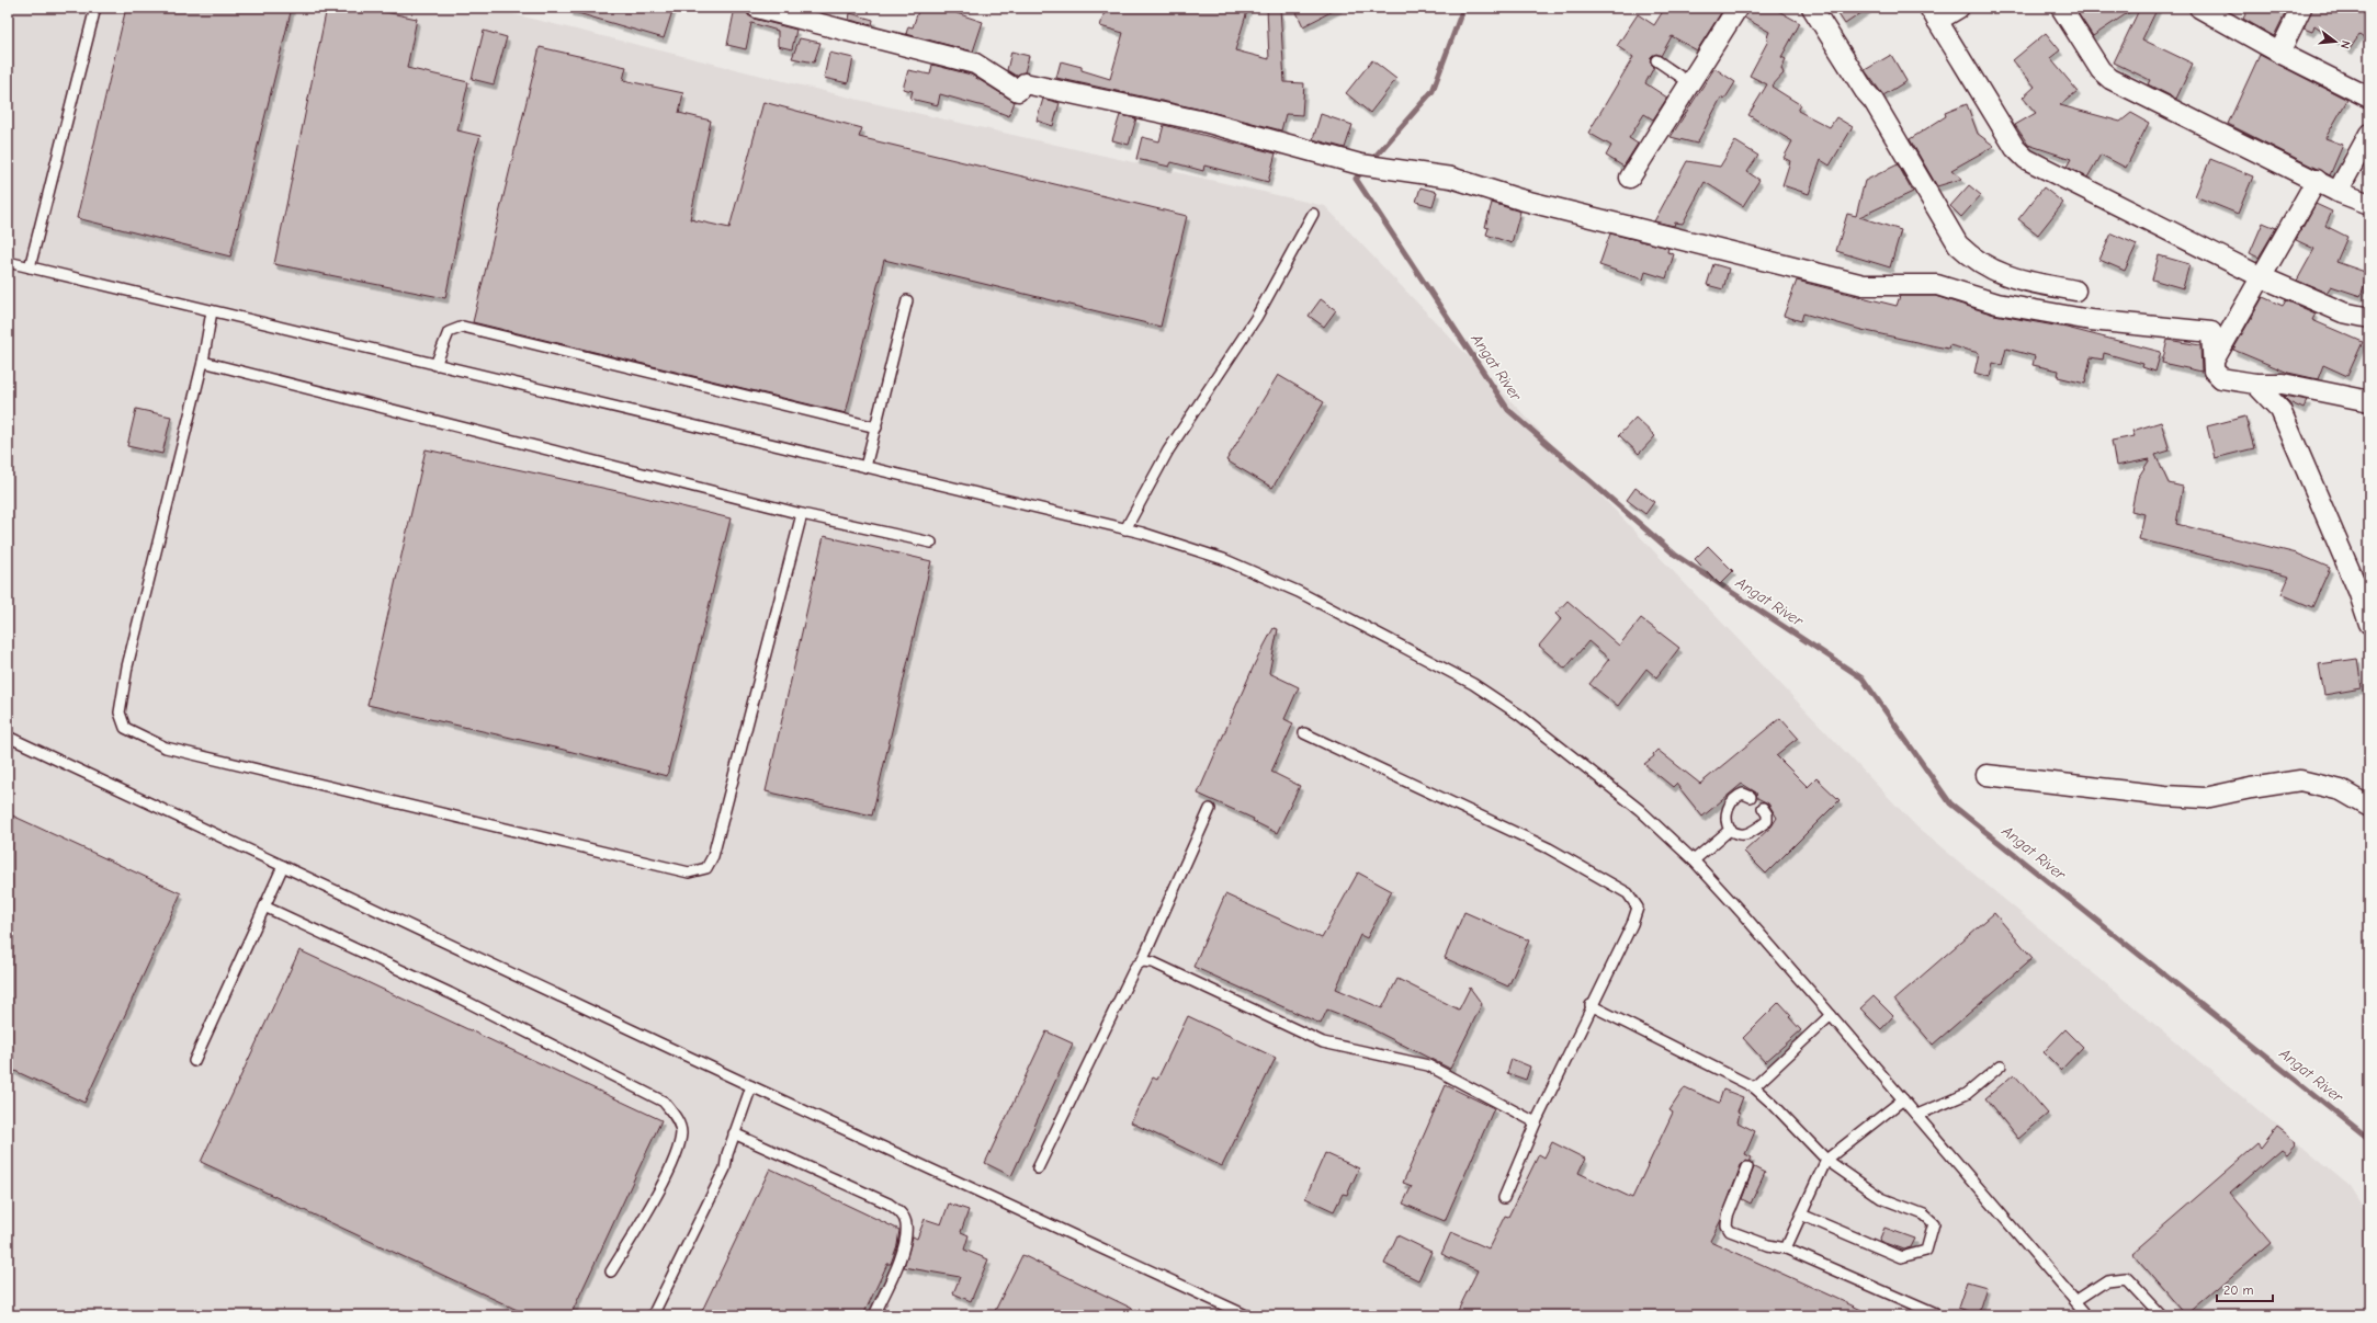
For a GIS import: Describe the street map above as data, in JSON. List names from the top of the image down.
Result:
{
  "water": ["Angat River"],
  "scale_bar": "20 m",
  "north": "right"
}
